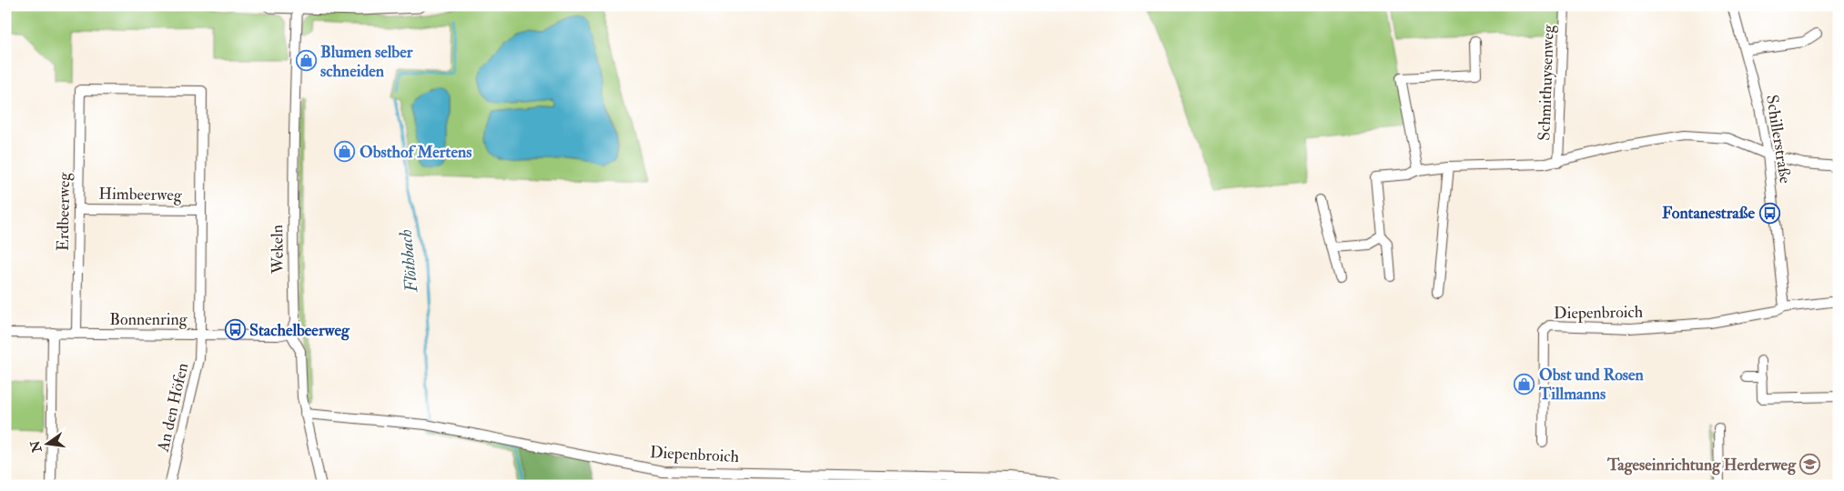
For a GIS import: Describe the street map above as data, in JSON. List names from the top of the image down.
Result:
{
  "streets": {
    "street": [
      "Schmithuysenweg",
      "Schillerstraße",
      "Himbeerweg",
      "Erdbeerweg",
      "Wekeln",
      "Diepenbroich",
      "Bonnenring",
      "An den Höfen"
    ]
  },
  "crossings": [
    ["Schillerstraße", "Diepenbroich"],
    ["Himbeerweg", "Erdbeerweg"],
    ["Erdbeerweg", "Bonnenring"],
    ["Wekeln", "Bonnenring"],
    ["Bonnenring", "An den Höfen"]
  ],
  "water": ["Flöthbach"],
  "places": {
    "shop": ["Blumen selber schneiden", "Obsthof Mertens", "Obst und Rosen Tillmanns"],
    "bus stop": ["Fontanestraße", "Stachelbeerweg"],
    "school or university": ["Tageseinrichtung Herderweg"]
  },
  "north": "left"
}
